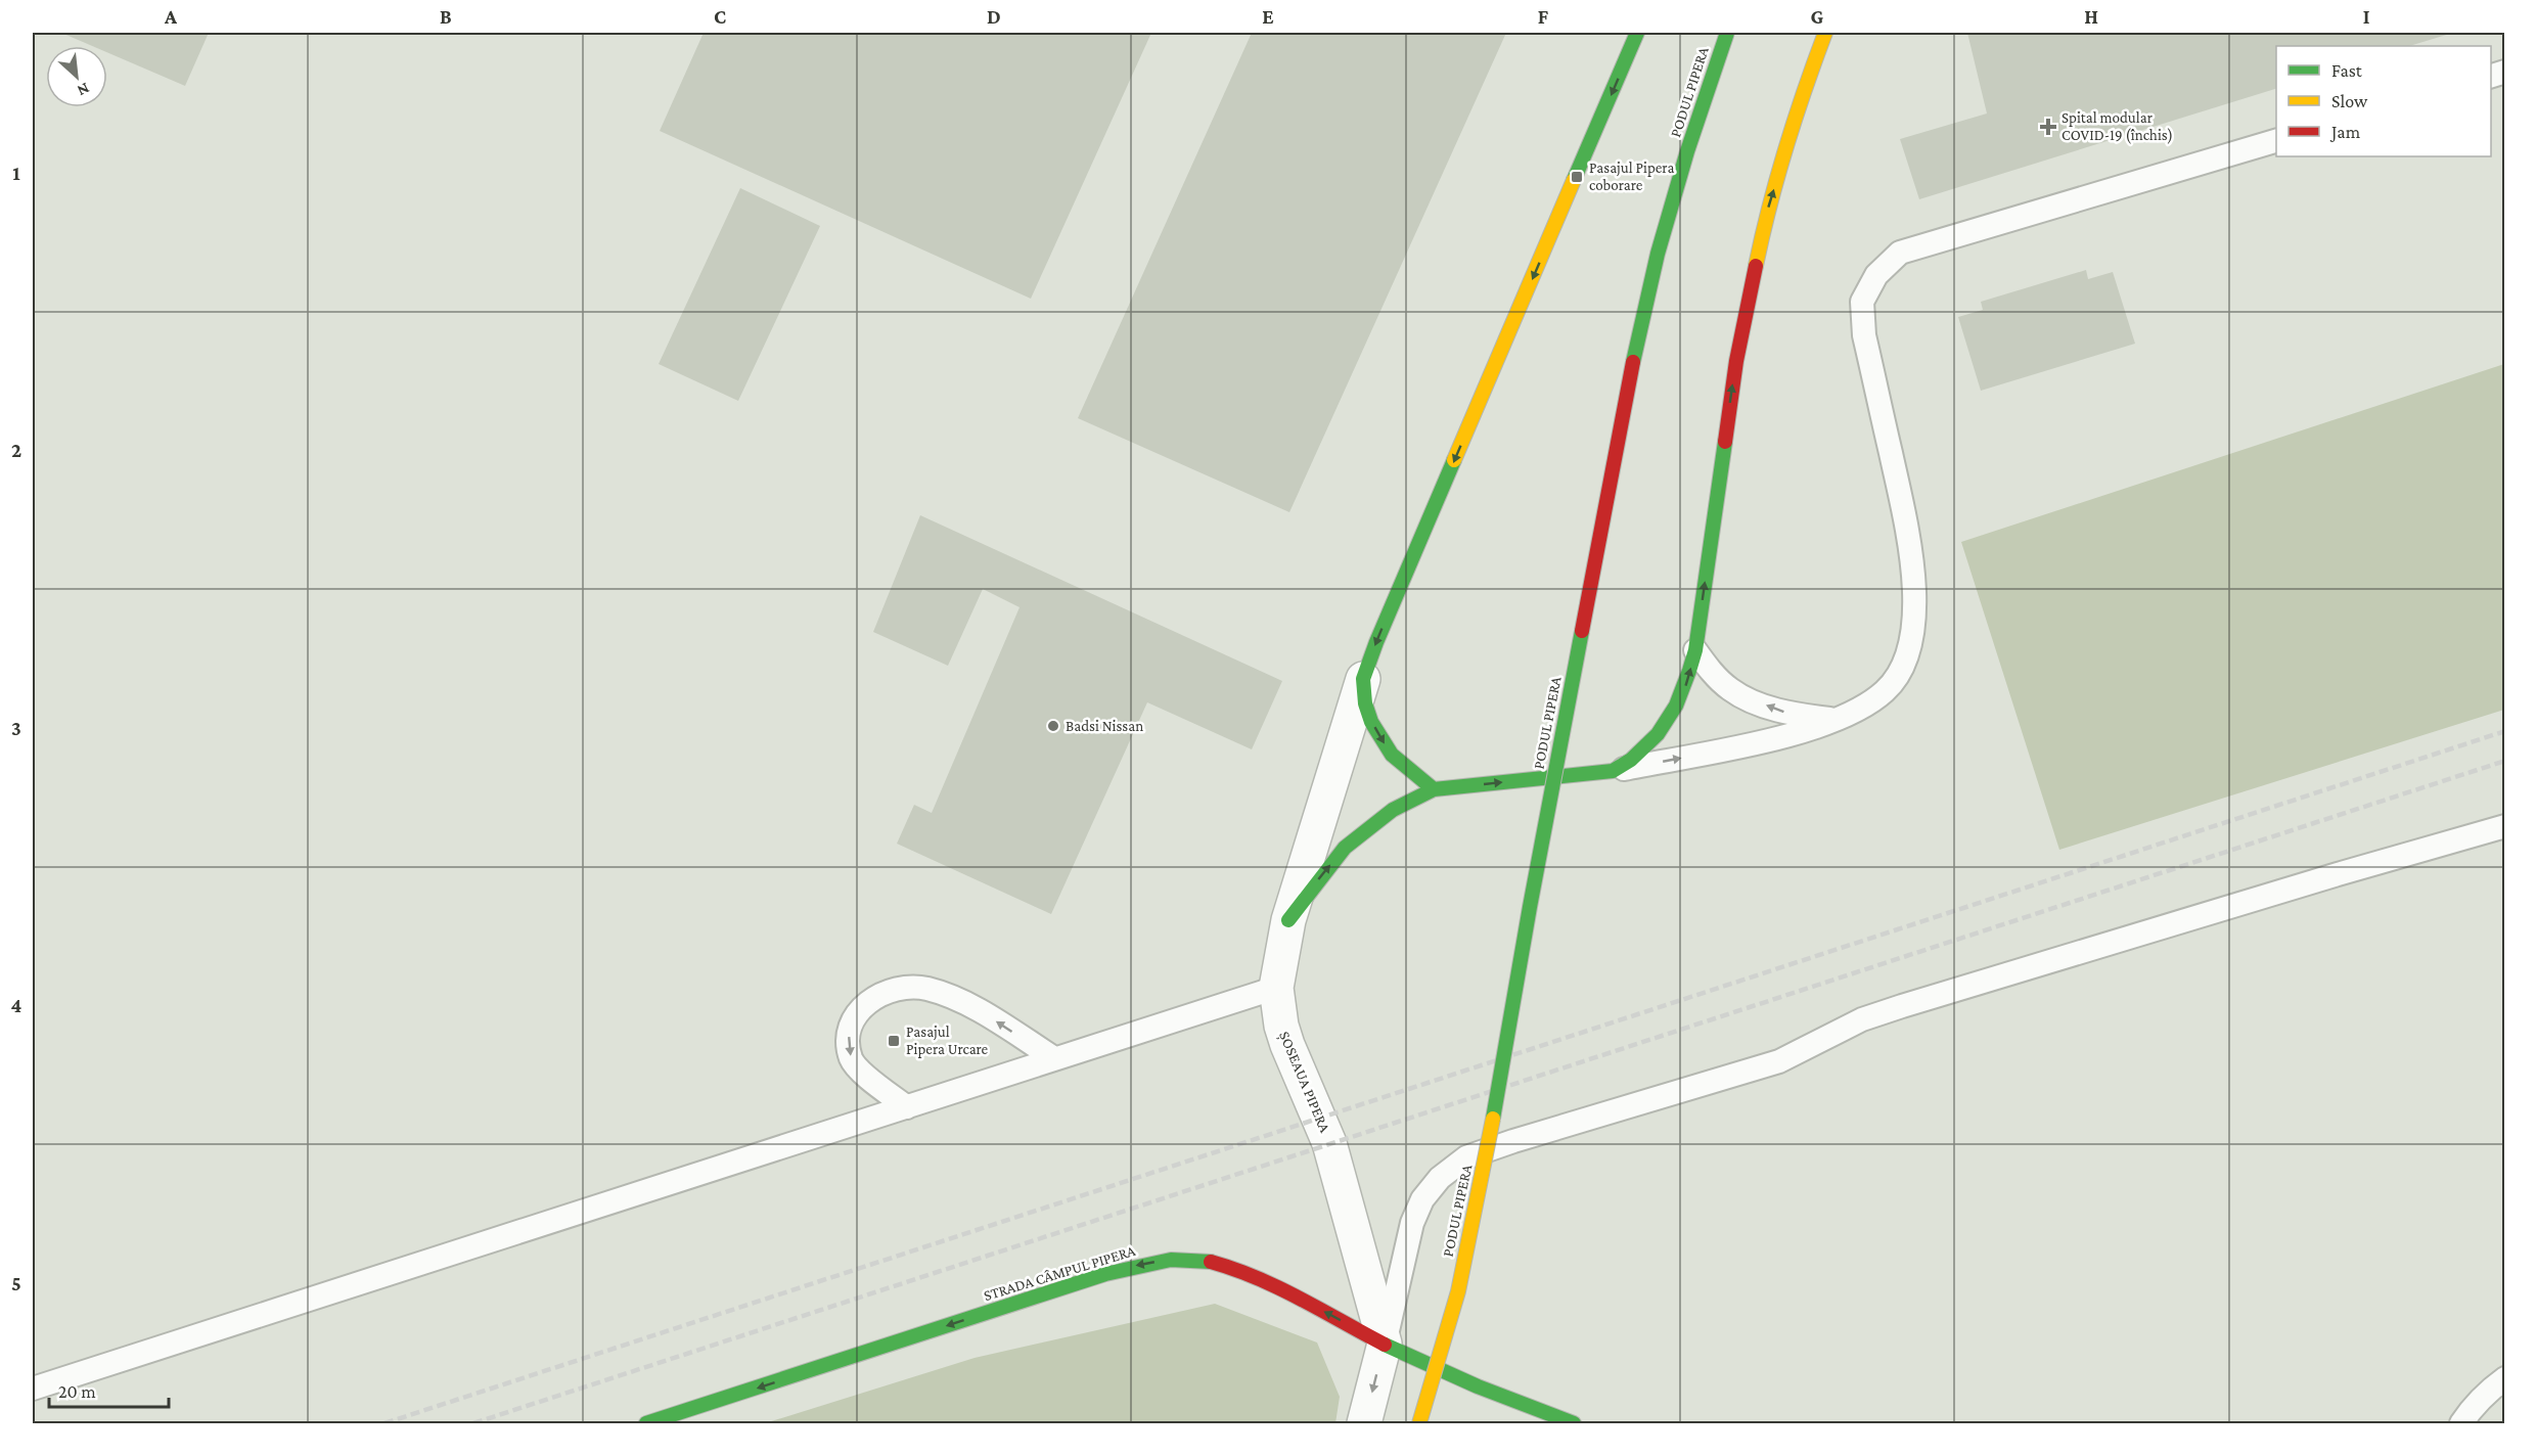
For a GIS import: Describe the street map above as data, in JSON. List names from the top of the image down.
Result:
{
  "streets": {
    "main road": ["PODUL PIPERA", "STRADA CÂMPUL PIPERA"],
    "street": ["ȘOSEAUA PIPERA"]
  },
  "crossings": [
    ["ȘOSEAUA PIPERA", "STRADA CÂMPUL PIPERA"]
  ],
  "one_way": ["STRADA CÂMPUL PIPERA"],
  "places": {
    "health": ["Spital modular COVID-19 (închis)"],
    "transit": ["Pasajul Pipera coborare", "Pasajul Pipera Urcare"],
    "other": ["Badsi Nissan"]
  },
  "legend": ["Fast", "Slow", "Jam"],
  "scale_bar": "20 m",
  "north": "bottom right",
  "grid": {
    "columns": [
      "A",
      "B",
      "C",
      "D",
      "E",
      "F",
      "G",
      "H",
      "I"
    ],
    "rows": [
      "1",
      "2",
      "3",
      "4",
      "5"
    ]
  }
}
